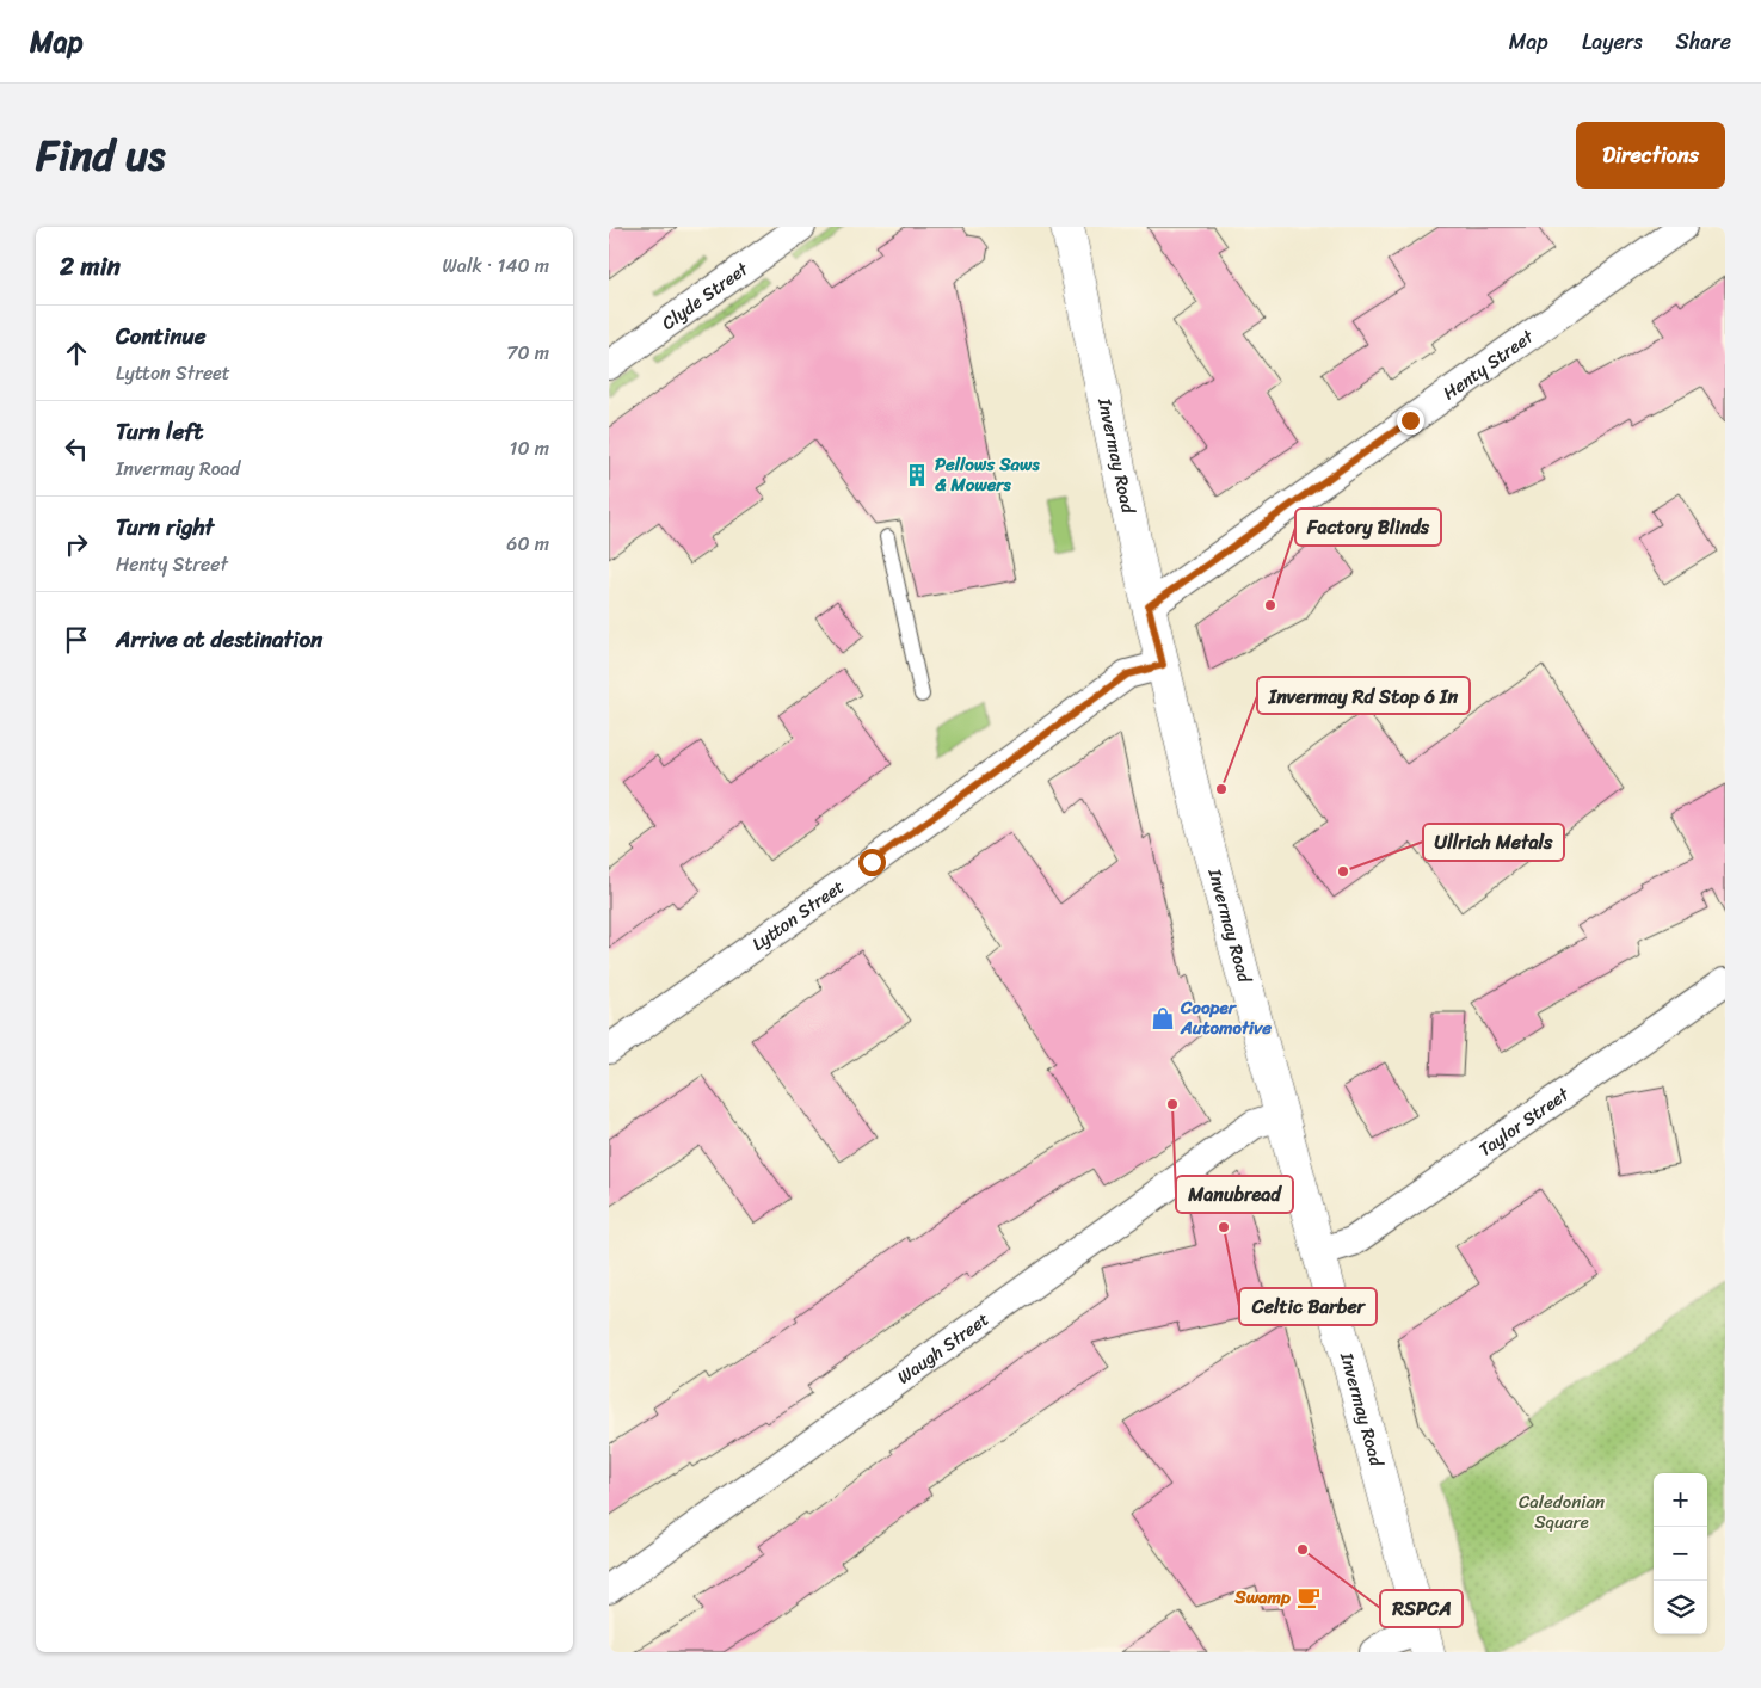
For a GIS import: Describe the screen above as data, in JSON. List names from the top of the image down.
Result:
{
  "streets": {
    "main road": ["Invermay Road"],
    "street": [
      "Clyde Street",
      "Henty Street",
      "Lytton Street",
      "Taylor Street",
      "Waugh Street"
    ]
  },
  "crossings": [
    ["Henty Street", "Invermay Road"],
    ["Invermay Road", "Lytton Street"],
    ["Invermay Road", "Taylor Street"],
    ["Invermay Road", "Waugh Street"]
  ],
  "parks": ["Caledonian Square"],
  "places": {
    "building": ["Pellows Saws & Mowers"],
    "other": [
      "Factory Blinds",
      "Invermay Rd Stop 6 In",
      "Ullrich Metals",
      "Manubread",
      "Celtic Barber",
      "RSPCA"
    ],
    "shop": ["Cooper Automotive"],
    "cafe": ["Swamp"]
  },
  "page": {
    "header": "Map",
    "nav": ["Map", "Layers", "Share"],
    "title": "Find us",
    "buttons": "Directions",
    "heading": ["2 min", "Walk · 140 m"],
    "list": [
      ["Continue", "Lytton Street", "70 m"],
      ["Turn left", "Invermay Road", "10 m"],
      ["Turn right", "Henty Street", "60 m"],
      "Arrive at destination"
    ],
    "map_buttons": ["+", "−"]
  }
}
